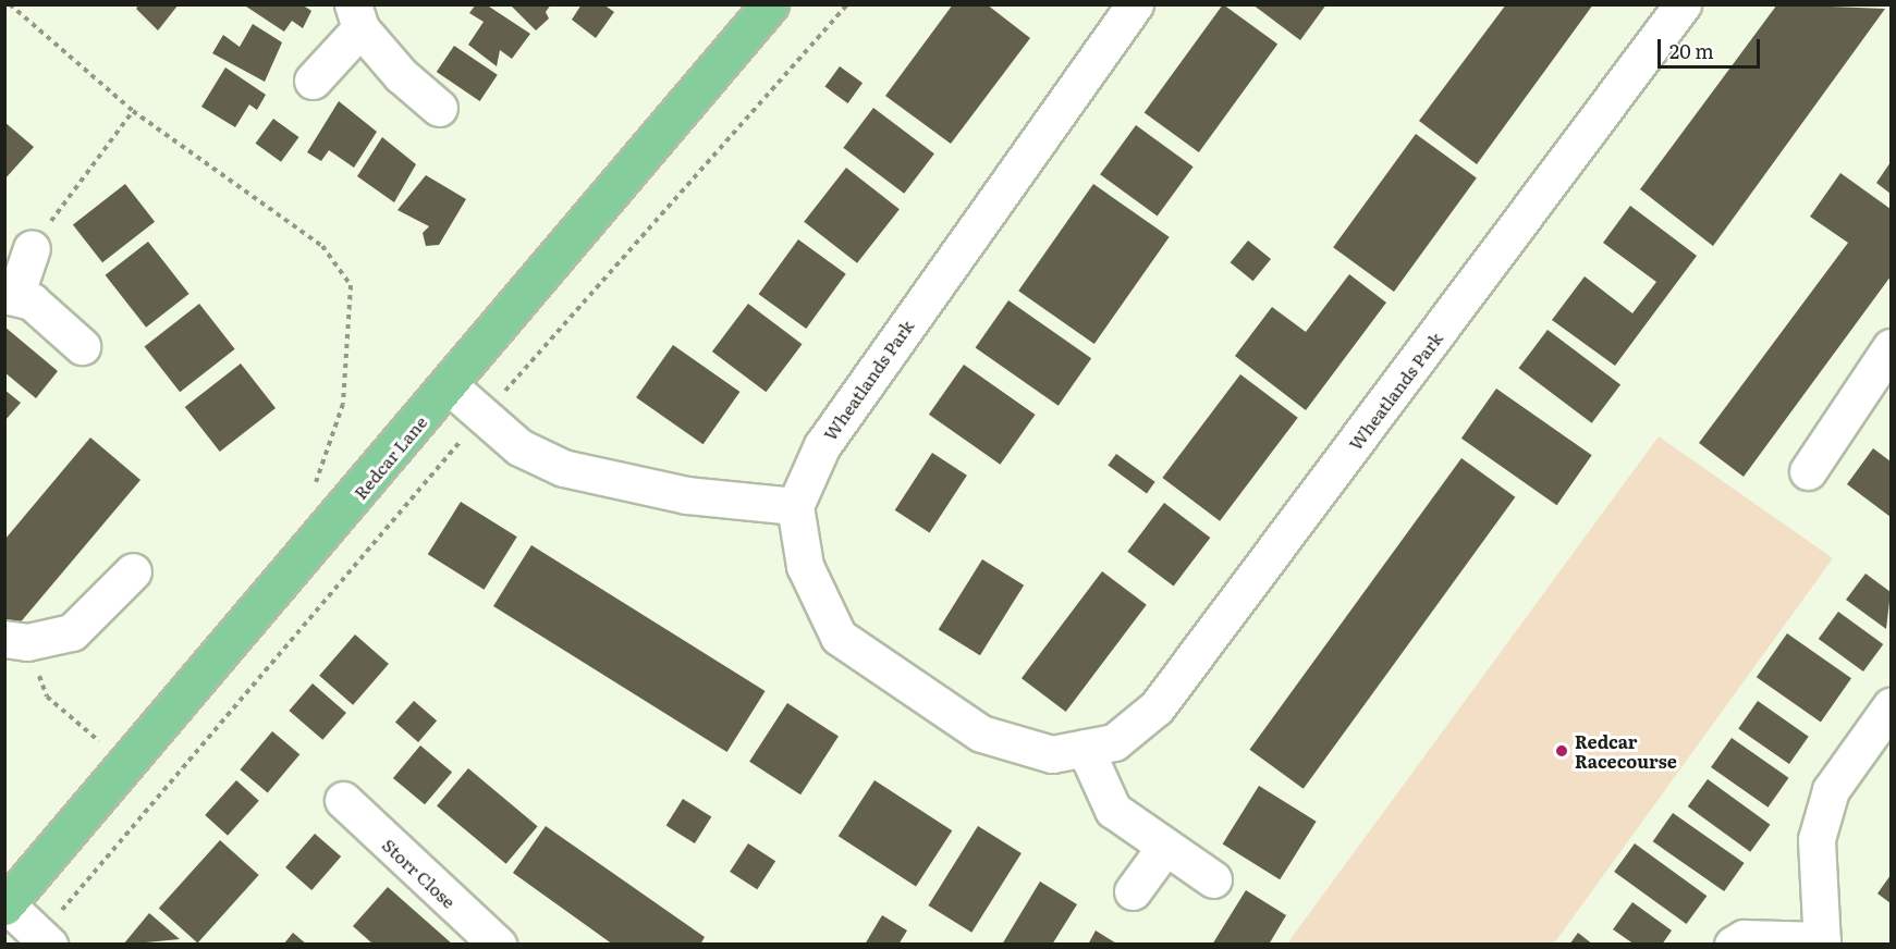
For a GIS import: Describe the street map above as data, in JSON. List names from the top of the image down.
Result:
{
  "streets": {
    "main road": ["Redcar Lane"],
    "street": ["Wheatlands Park", "Storr Close"]
  },
  "places": ["Redcar Racecourse"],
  "scale_bar": "20 m"
}
